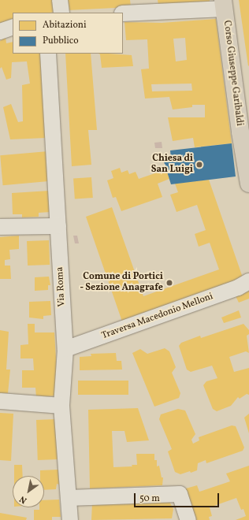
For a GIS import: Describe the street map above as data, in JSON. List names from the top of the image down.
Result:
{
  "streets": {
    "main road": ["Corso Giuseppe Garibaldi"],
    "street": ["Via Roma", "Traversa Macedonio Melloni"]
  },
  "crossings": [
    ["Via Roma", "Traversa Macedonio Melloni"]
  ],
  "places": ["Chiesa di San Luigi", "Comune di Portici - Sezione Anagrafe"],
  "legend": ["Abitazioni", "Pubblico"],
  "scale_bar": "50 m",
  "north": "bottom left"
}
